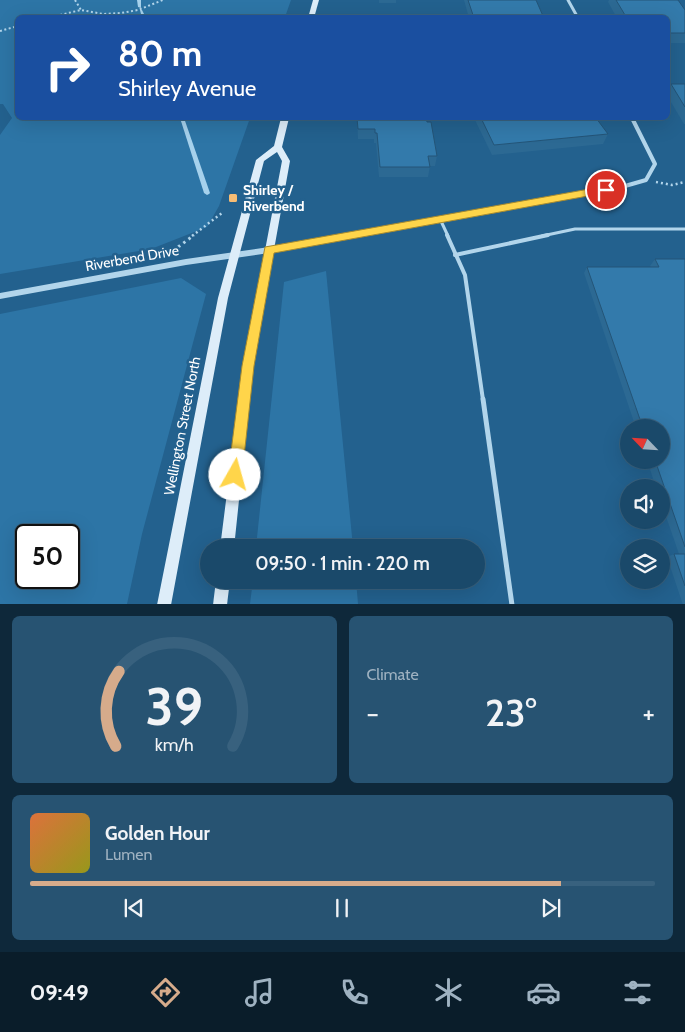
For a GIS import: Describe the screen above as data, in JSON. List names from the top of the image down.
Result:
{
  "streets": {
    "main road": ["Wellington Street North"],
    "street": ["Riverbend Drive"]
  },
  "crossings": [
    ["Riverbend Drive", "Wellington Street North"]
  ],
  "places": {
    "transit": ["Shirley / Riverbend"]
  },
  "north": "top left",
  "page": {
    "turn": ["80 m", "Shirley Avenue"],
    "limit": "50",
    "trip": "09:50 · 1 min · 220 m",
    "tile": "Climate",
    "heat": ["−", "23°", "+"],
    "song": ["Golden Hour", "Lumen"],
    "tabs": "09:49",
    "gauge": ["39", "km/h"]
  }
}
